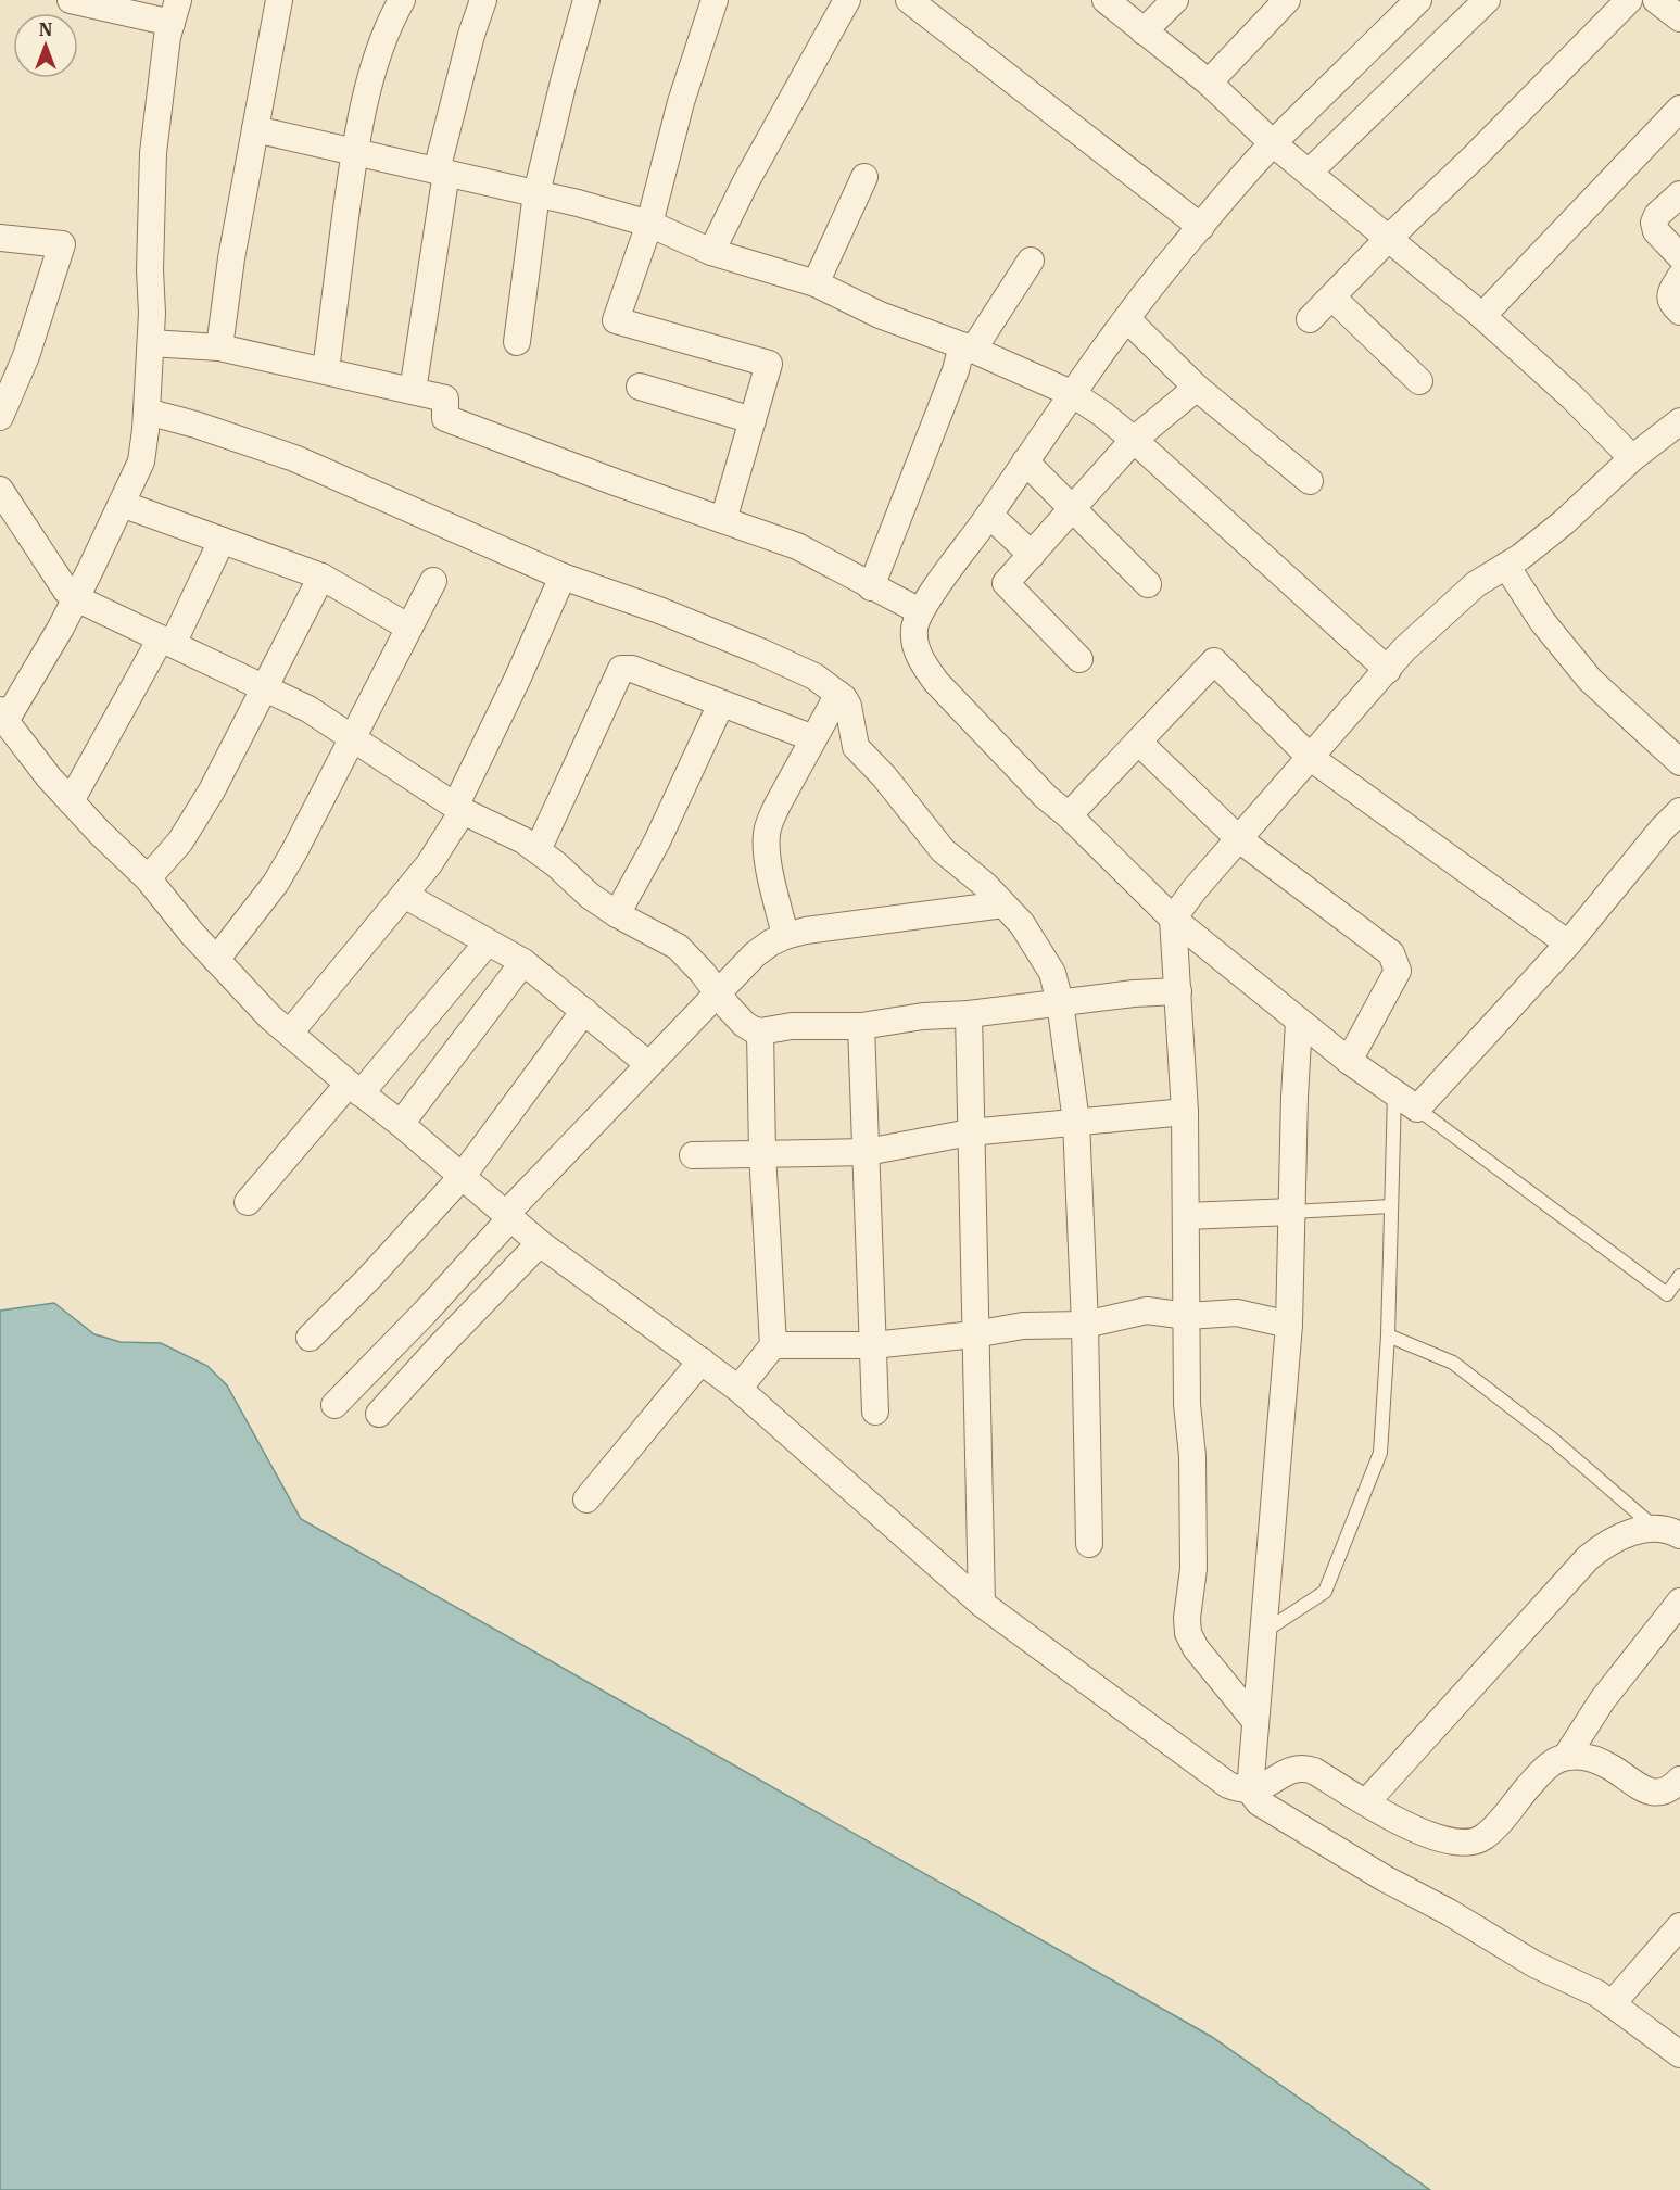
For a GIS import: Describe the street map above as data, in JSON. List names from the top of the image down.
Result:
{
  "north": "top"
}
